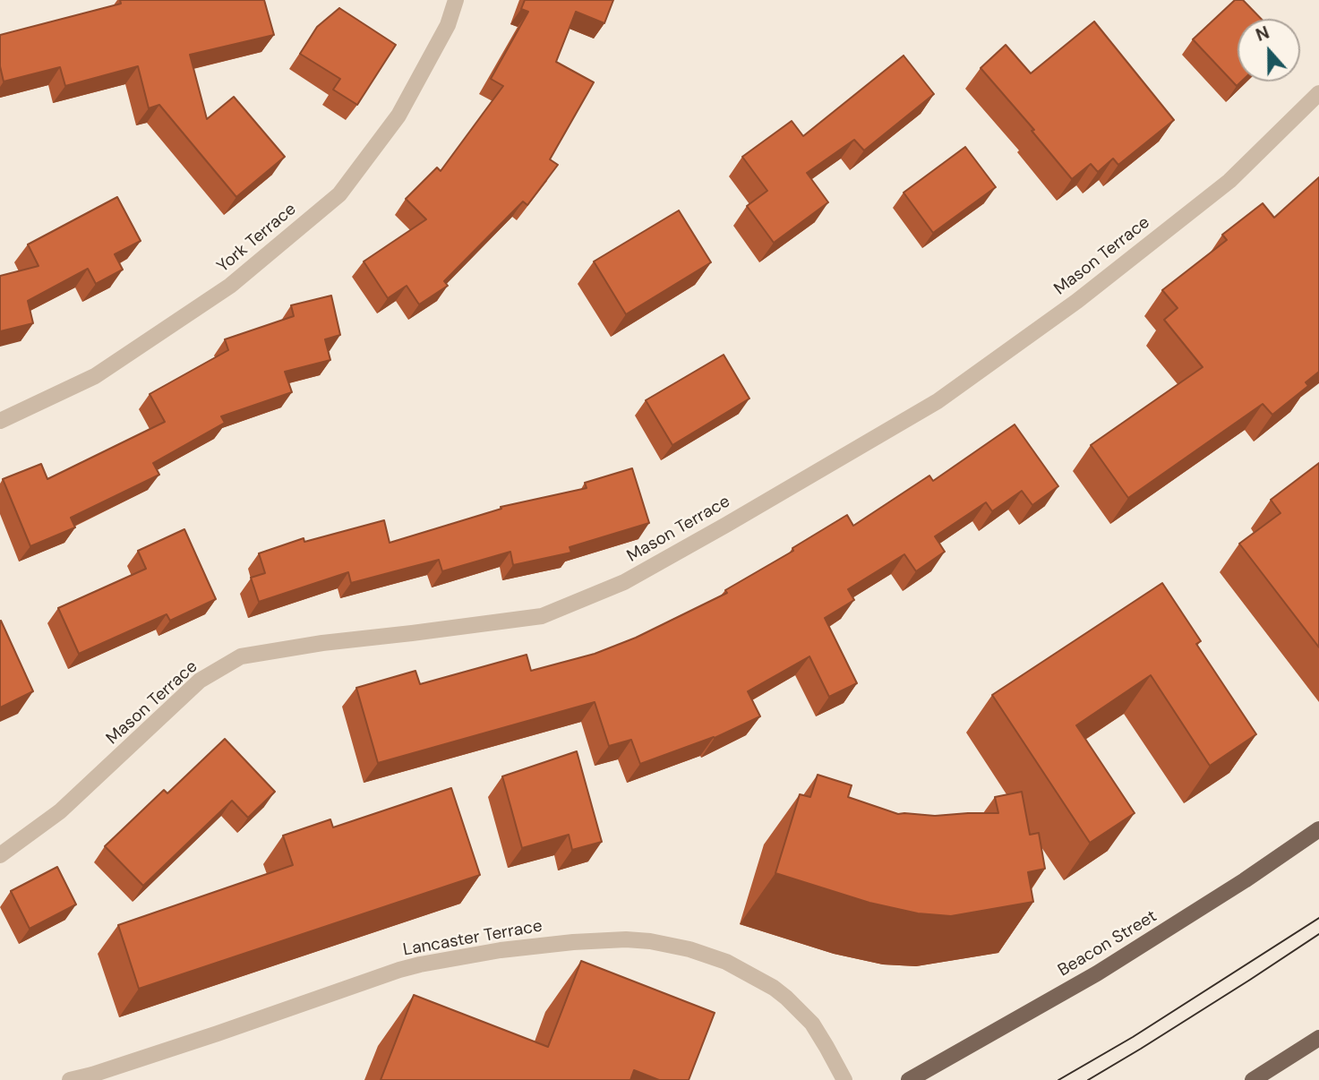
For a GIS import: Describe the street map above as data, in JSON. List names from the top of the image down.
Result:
{
  "streets": {
    "main road": ["Beacon Street"],
    "street": ["York Terrace", "Mason Terrace", "Lancaster Terrace"]
  },
  "north": "top"
}
